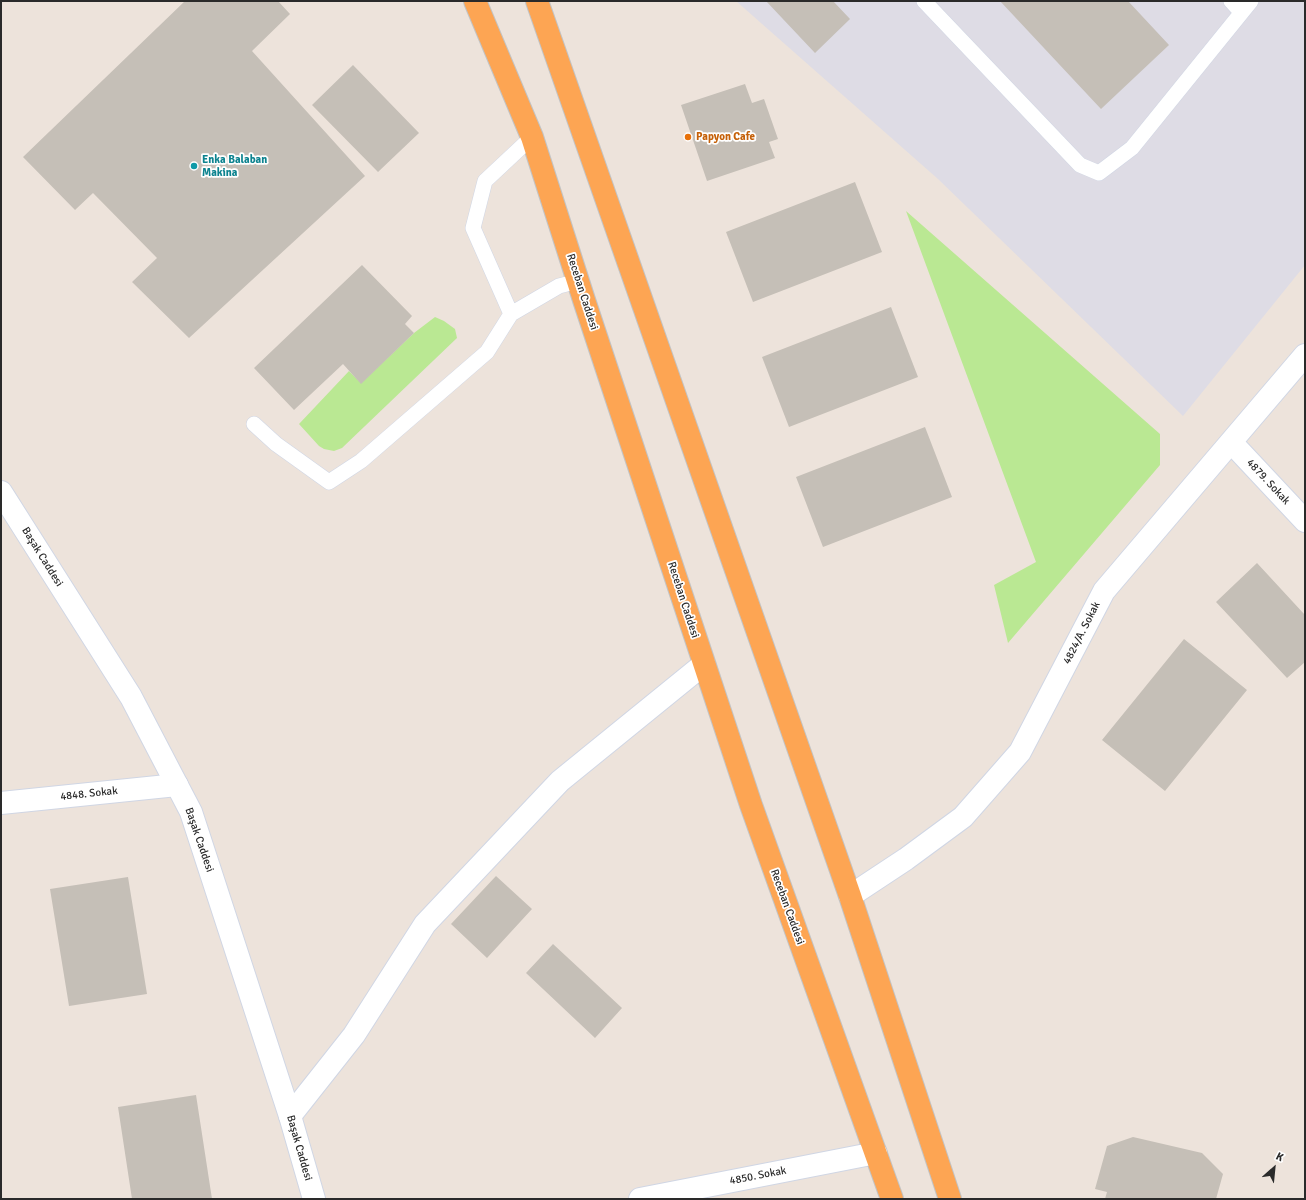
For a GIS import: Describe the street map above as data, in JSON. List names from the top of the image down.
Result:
{
  "streets": {
    "highway": ["Receban Caddesi"],
    "street": [
      "4879. Sokak",
      "Başak Caddesi",
      "4824/A. Sokak",
      "4848. Sokak",
      "4850. Sokak"
    ]
  },
  "crossings": [
    ["Receban Caddesi", "4850. Sokak"],
    ["4879. Sokak", "4824/A. Sokak"],
    ["Başak Caddesi", "4848. Sokak"]
  ],
  "places": ["Papyon Cafe", "Enka Balaban Makina"],
  "north": "top right"
}
